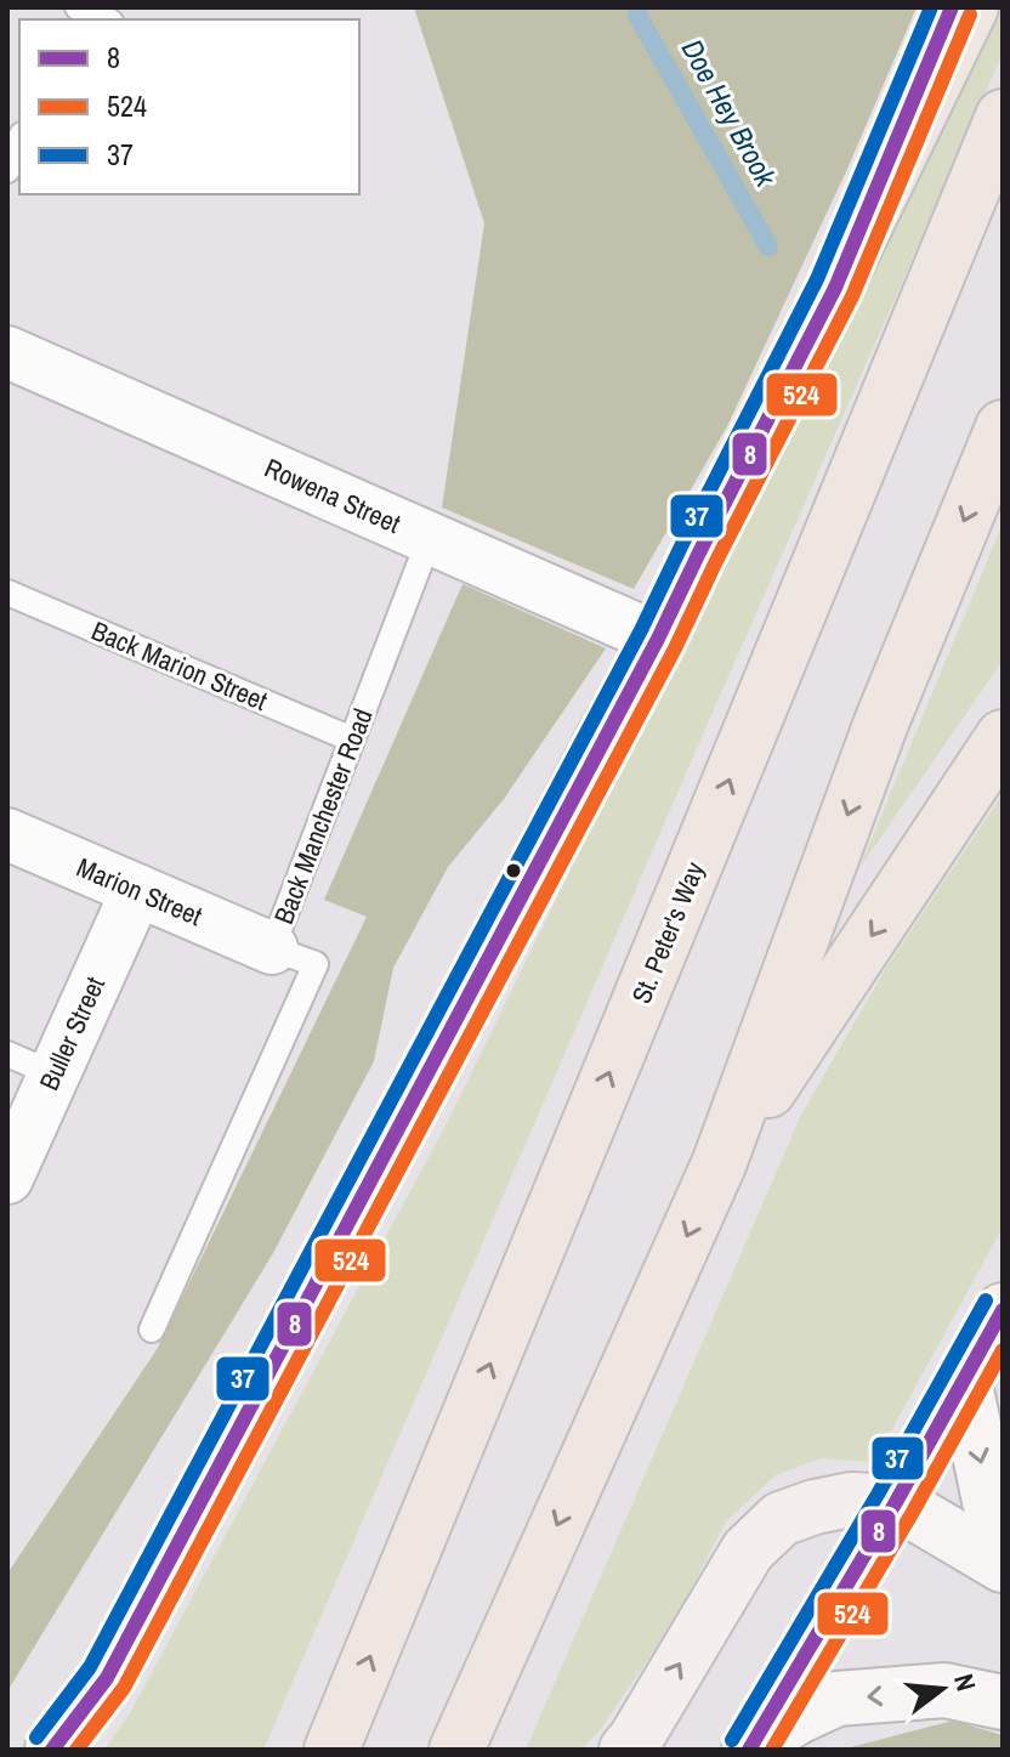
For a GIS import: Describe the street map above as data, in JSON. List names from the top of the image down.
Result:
{
  "streets": {
    "highway": ["St. Peter's Way"],
    "street": ["Rowena Street", "Marion Street", "Buller Street"],
    "lane": ["Back Marion Street", "Back Manchester Road"]
  },
  "crossings": [
    ["Rowena Street", "Back Manchester Road"],
    ["Back Marion Street", "Back Manchester Road"],
    ["Back Manchester Road", "Marion Street"],
    ["Marion Street", "Buller Street"]
  ],
  "water": ["Doe Hey Brook"],
  "lines": ["transit line 8", "transit line 37", "transit line 524"],
  "legend": ["8", "524", "37"],
  "north": "right"
}
